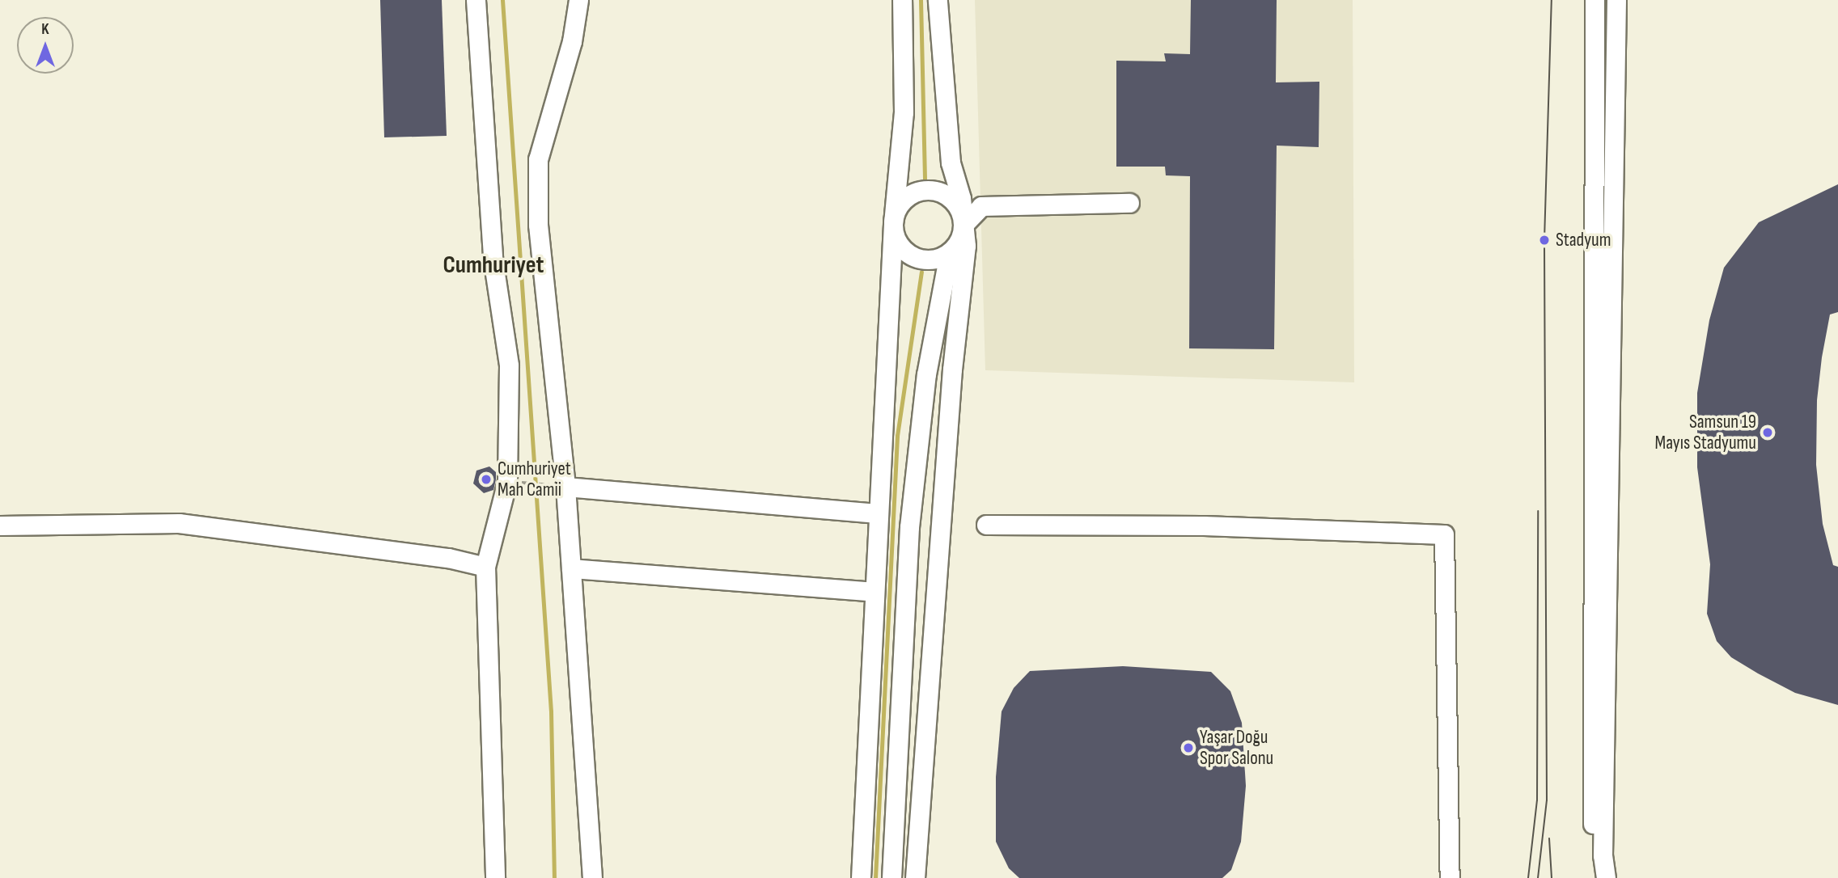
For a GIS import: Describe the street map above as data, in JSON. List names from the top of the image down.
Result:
{
  "districts": ["Cumhuriyet"],
  "places": [
    "Stadyum",
    "Samsun 19 Mayıs Stadyumu",
    "Cumhuriyet Mah Camii",
    "Yaşar Doğu Spor Salonu"
  ],
  "north": "top"
}
